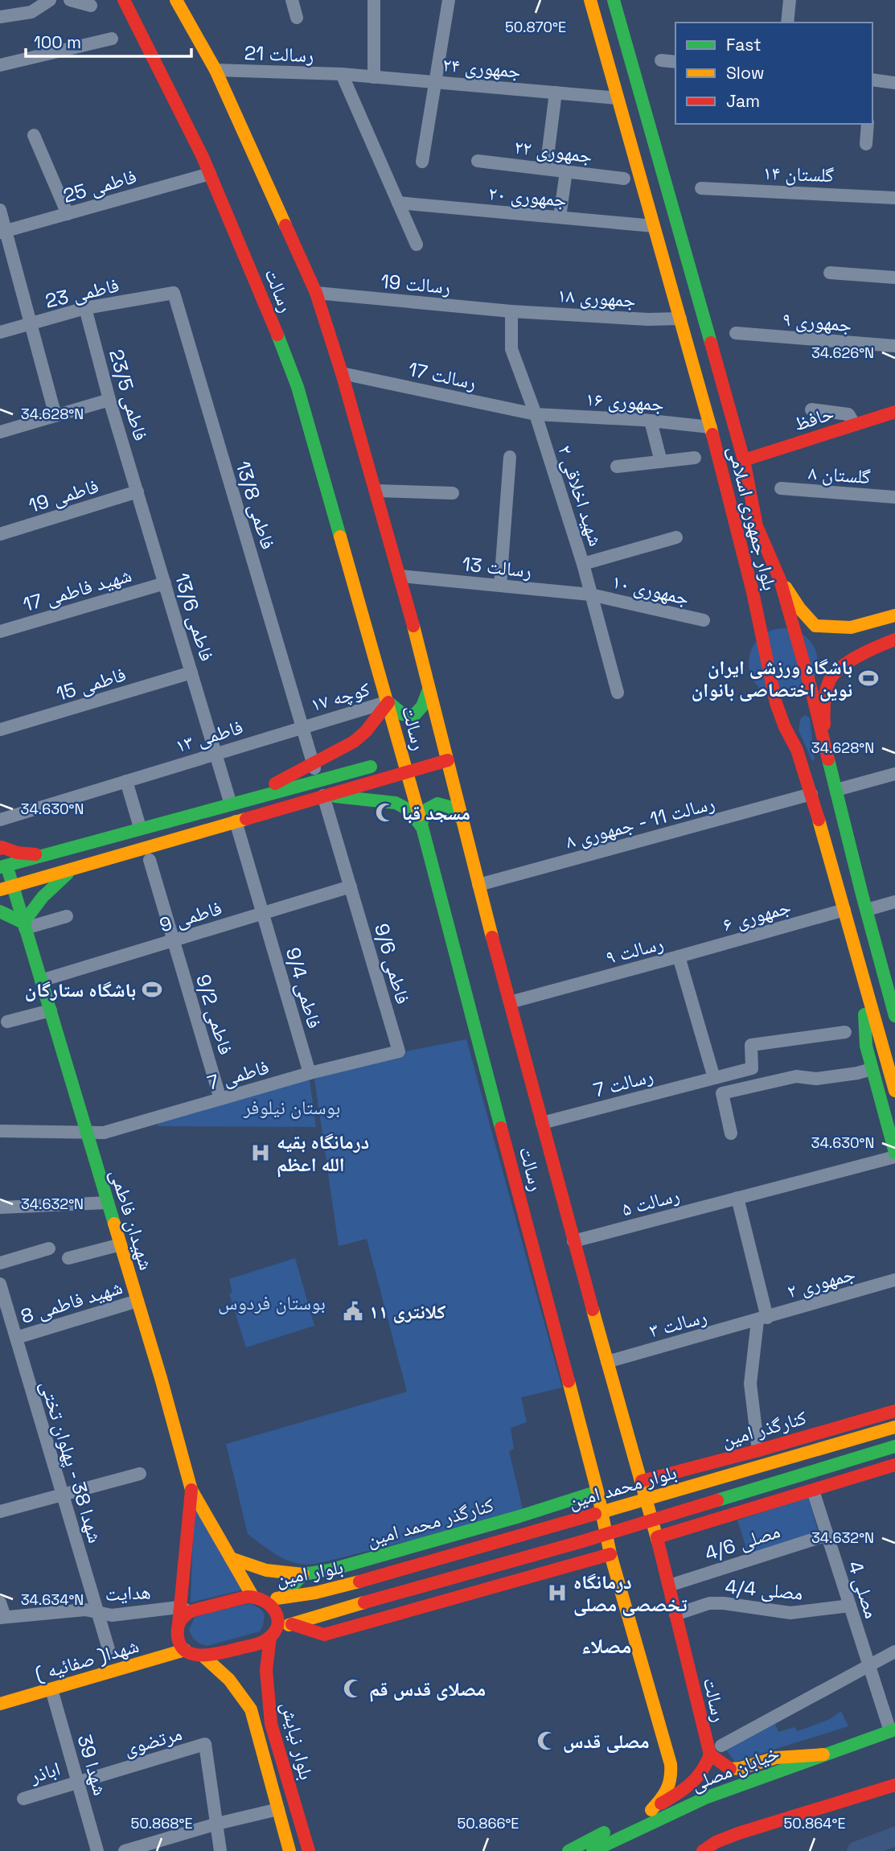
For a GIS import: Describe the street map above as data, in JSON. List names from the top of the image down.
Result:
{
  "streets": {
    "main road": [
      "رسالت",
      "حافظ",
      "بلوار جمهوری اسلامی",
      "شهیدان فاطمی",
      "کنارگذر امین",
      "بلوار محمد امین",
      "کنارگذر محمد امین",
      "بلوار امین",
      "شهدا( صفائیه )",
      "بلوار نیایش",
      "خیابان مصلی"
    ],
    "street": [
      "رسالت 21",
      "جمهوری ۲۴",
      "جمهوری ۲۲",
      "گلستان ۱۴",
      "فاطمی 25",
      "جمهوری ۲۰",
      "رسالت 19",
      "فاطمی 23",
      "جمهوری ۱۸",
      "جمهوری ۹",
      "رسالت 17",
      "فاطمی 23/5",
      "جمهوری ۱۶",
      "گلستان ۸",
      "فاطمی 19",
      "شهید اخلاقی ۲",
      "فاطمی 13/8",
      "رسالت 13",
      "شهید فاطمی 17",
      "جمهوری ۱۰",
      "فاطمی 13/6",
      "فاطمی 15",
      "کوچه ۱۷",
      "فاطمی ۱۳",
      "رسالت 11 - جمهوری ۸",
      "جمهوری ۶",
      "فاطمی 9",
      "رسالت ۹",
      "فاطمی 9/6",
      "فاطمی 9/4",
      "فاطمی 9/2",
      "فاطمی 7",
      "رسالت 7",
      "رسالت ۵",
      "جمهوری ۲",
      "شهید فاطمی 8",
      "رسالت ۳",
      "شهدا 38 - پهلوان تختی",
      "مصلی 4/6",
      "مصلی 4/4",
      "مصلی 4",
      "هدایت",
      "مرتضوی",
      "شهدا 39",
      "اباذر"
    ]
  },
  "crossings": [
    ["رسالت 21", "جمهوری ۲۴"],
    ["رسالت 21", "رسالت"],
    ["جمهوری ۲۴", "بلوار جمهوری اسلامی"],
    ["فاطمی 25", "رسالت"],
    ["جمهوری ۲۰", "بلوار جمهوری اسلامی"],
    ["رسالت 19", "رسالت"],
    ["رسالت 19", "جمهوری ۱۸"],
    ["رسالت 19", "شهید اخلاقی ۲"],
    ["رسالت", "رسالت 17"],
    ["رسالت", "رسالت 13"],
    ["رسالت", "کوچه ۱۷"],
    ["رسالت", "رسالت 11 - جمهوری ۸"],
    ["رسالت", "رسالت ۹"],
    ["رسالت", "رسالت 7"],
    ["رسالت", "رسالت ۵"],
    ["رسالت", "رسالت ۳"],
    ["رسالت", "کنارگذر امین"],
    ["رسالت", "کنارگذر محمد امین"],
    ["رسالت", "مصلی 4/6"],
    ["رسالت", "مصلی 4/4"],
    ["فاطمی 23", "فاطمی 23/5"],
    ["فاطمی 23", "فاطمی 13/8"],
    ["جمهوری ۱۸", "شهید اخلاقی ۲"],
    ["جمهوری ۱۸", "بلوار جمهوری اسلامی"],
    ["رسالت 17", "جمهوری ۱۶"],
    ["رسالت 17", "شهید اخلاقی ۲"],
    ["فاطمی 23/5", "فاطمی 19"],
    ["فاطمی 23/5", "فاطمی 13/6"],
    ["جمهوری ۱۶", "شهید اخلاقی ۲"],
    ["جمهوری ۱۶", "بلوار جمهوری اسلامی"],
    ["حافظ", "بلوار جمهوری اسلامی"],
    ["فاطمی 19", "فاطمی 13/6"],
    ["شهید اخلاقی ۲", "رسالت 13"],
    ["شهید اخلاقی ۲", "جمهوری ۱۰"],
    ["فاطمی 13/8", "کوچه ۱۷"],
    ["فاطمی 13/8", "فاطمی ۱۳"],
    ["بلوار جمهوری اسلامی", "رسالت 11 - جمهوری ۸"],
    ["بلوار جمهوری اسلامی", "جمهوری ۶"],
    ["رسالت 13", "جمهوری ۱۰"],
    ["شهید فاطمی 17", "فاطمی 13/6"],
    ["فاطمی 13/6", "فاطمی 15"],
    ["فاطمی 13/6", "فاطمی ۱۳"],
    ["کوچه ۱۷", "فاطمی ۱۳"],
    ["جمهوری ۶", "رسالت ۹"],
    ["فاطمی 9", "فاطمی 9/6"],
    ["فاطمی 9", "فاطمی 9/4"],
    ["فاطمی 9", "فاطمی 9/2"],
    ["فاطمی 9", "شهیدان فاطمی"],
    ["رسالت ۹", "رسالت 7"],
    ["فاطمی 9/6", "فاطمی 7"],
    ["فاطمی 9/4", "فاطمی 7"],
    ["فاطمی 9/2", "فاطمی 7"],
    ["فاطمی 7", "شهیدان فاطمی"],
    ["شهیدان فاطمی", "شهید فاطمی 8"],
    ["شهیدان فاطمی", "کنارگذر محمد امین"],
    ["جمهوری ۲", "رسالت ۳"],
    ["شهید فاطمی 8", "شهدا 38 - پهلوان تختی"],
    ["شهدا 38 - پهلوان تختی", "هدایت"],
    ["بلوار محمد امین", "بلوار امین"],
    ["مصلی 4/6", "مصلی 4"],
    ["مصلی 4/4", "مصلی 4"],
    ["مصلی 4", "خیابان مصلی"],
    ["شهدا( صفائیه )", "شهدا 39"],
    ["مرتضوی", "شهدا 39"],
    ["مرتضوی", "اباذر"],
    ["شهدا 39", "اباذر"]
  ],
  "districts": ["مصلاء"],
  "parks": ["بوستان نیلوفر", "بوستان فردوس"],
  "places": {
    "sports": ["باشگاه ورزشی ایران نوین اختصاصی بانوان", "باشگاه ستارگان"],
    "mosque": ["مسجد قبا", "مصلای قدس قم", "مصلی قدس"],
    "hospital": ["درمانگاه بقیه الله اعظم", "درمانگاه تخصصی مصلی"],
    "public building": ["کلانتری ۱۱"]
  },
  "legend": ["Fast", "Slow", "Jam"],
  "scale_bar": "100 m",
  "coordinates": [
    "50.870°E",
    "34.626°N",
    "34.628°N",
    "34.630°N",
    "34.632°N",
    "34.634°N",
    "50.868°E",
    "50.866°E",
    "50.864°E"
  ]
}
